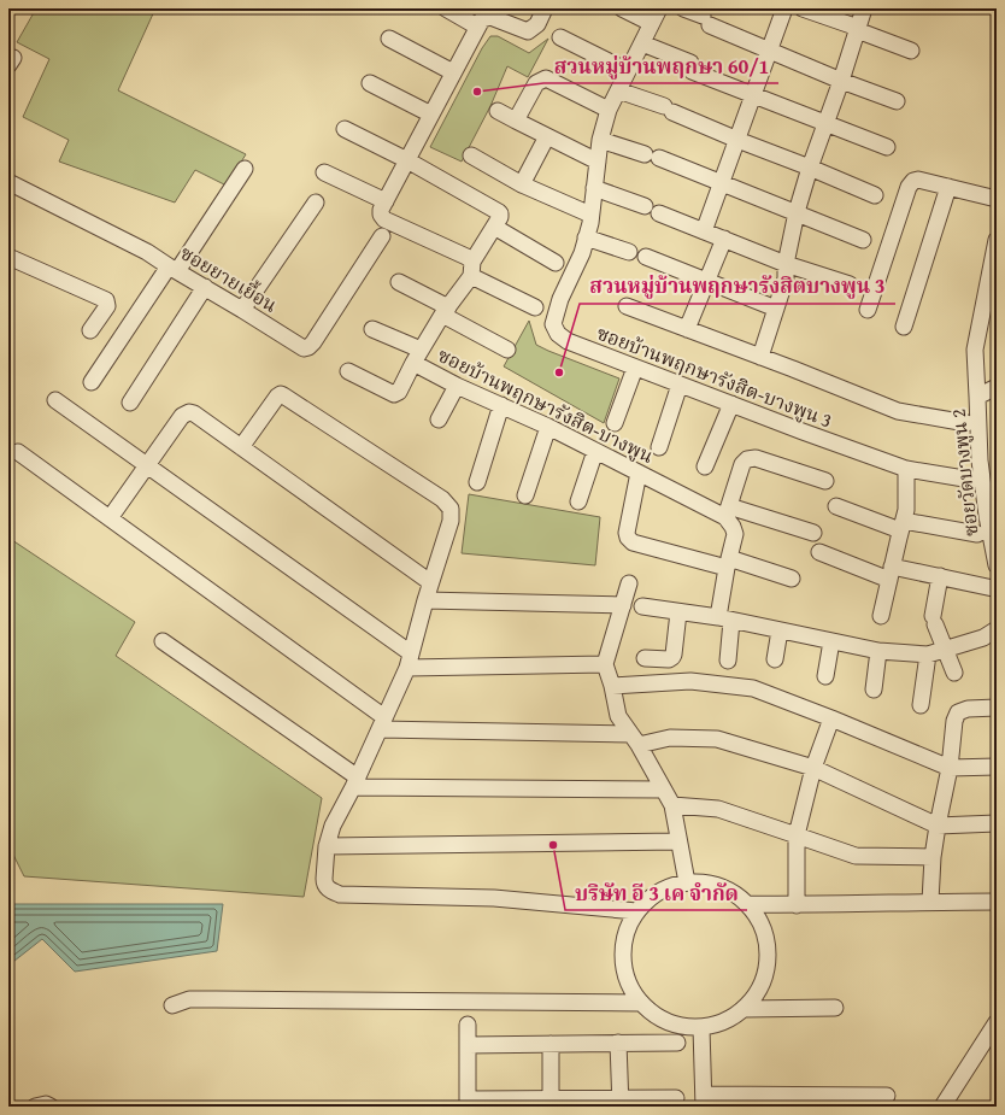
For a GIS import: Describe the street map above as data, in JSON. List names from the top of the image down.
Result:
{
  "streets": {
    "street": [
      "ซอยยายเยื้อน",
      "ซอยบ้านพฤกษารังสิต-บางพูน 3",
      "ซอยบ้านพฤกษารังสิต-บางพูน",
      "ซอยวัดบางพูน 2"
    ]
  },
  "places": ["สวนหมู่บ้านพฤกษา 60/1", "สวนหมู่บ้านพฤกษารังสิตบางพูน 3", "บริษัท อี 3 เค จำกัด"]
}
